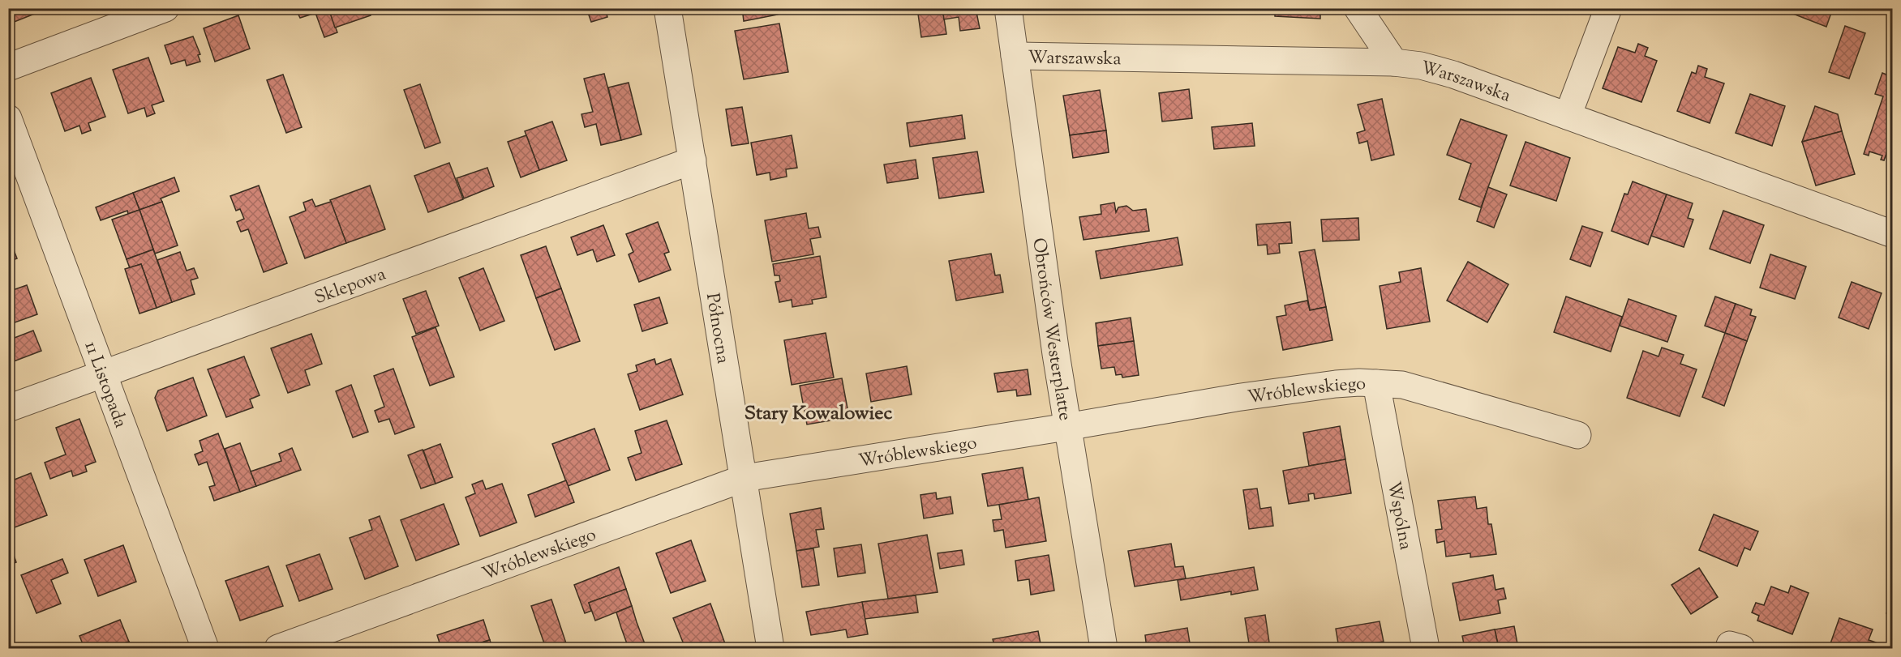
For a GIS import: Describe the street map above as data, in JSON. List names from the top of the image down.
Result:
{
  "streets": {
    "street": [
      "Warszawska",
      "Sklepowa",
      "Północna",
      "Obrońców Westerplatte",
      "11 Listopada",
      "Wróblewskiego",
      "Wspólna"
    ]
  },
  "crossings": [
    ["Warszawska", "Obrońców Westerplatte"],
    ["Sklepowa", "Północna"],
    ["Sklepowa", "11 Listopada"],
    ["Północna", "Wróblewskiego"],
    ["Obrońców Westerplatte", "Wróblewskiego"],
    ["Wróblewskiego", "Wspólna"]
  ],
  "districts": ["Stary Kowalowiec"]
}
